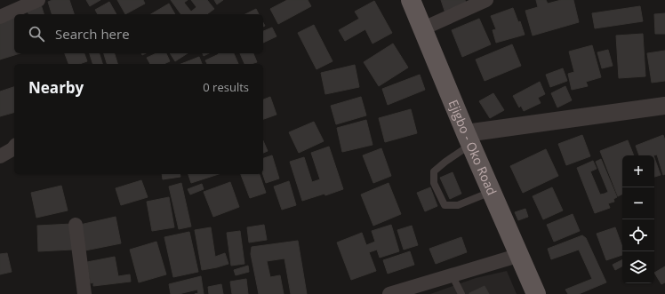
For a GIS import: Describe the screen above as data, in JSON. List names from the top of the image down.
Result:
{
  "streets": {
    "main road": ["Ejigbo - Oko Road"]
  },
  "page": {
    "search": "Search here",
    "heading": ["Nearby", "0 results"],
    "map_buttons": ["+", "−"]
  }
}
